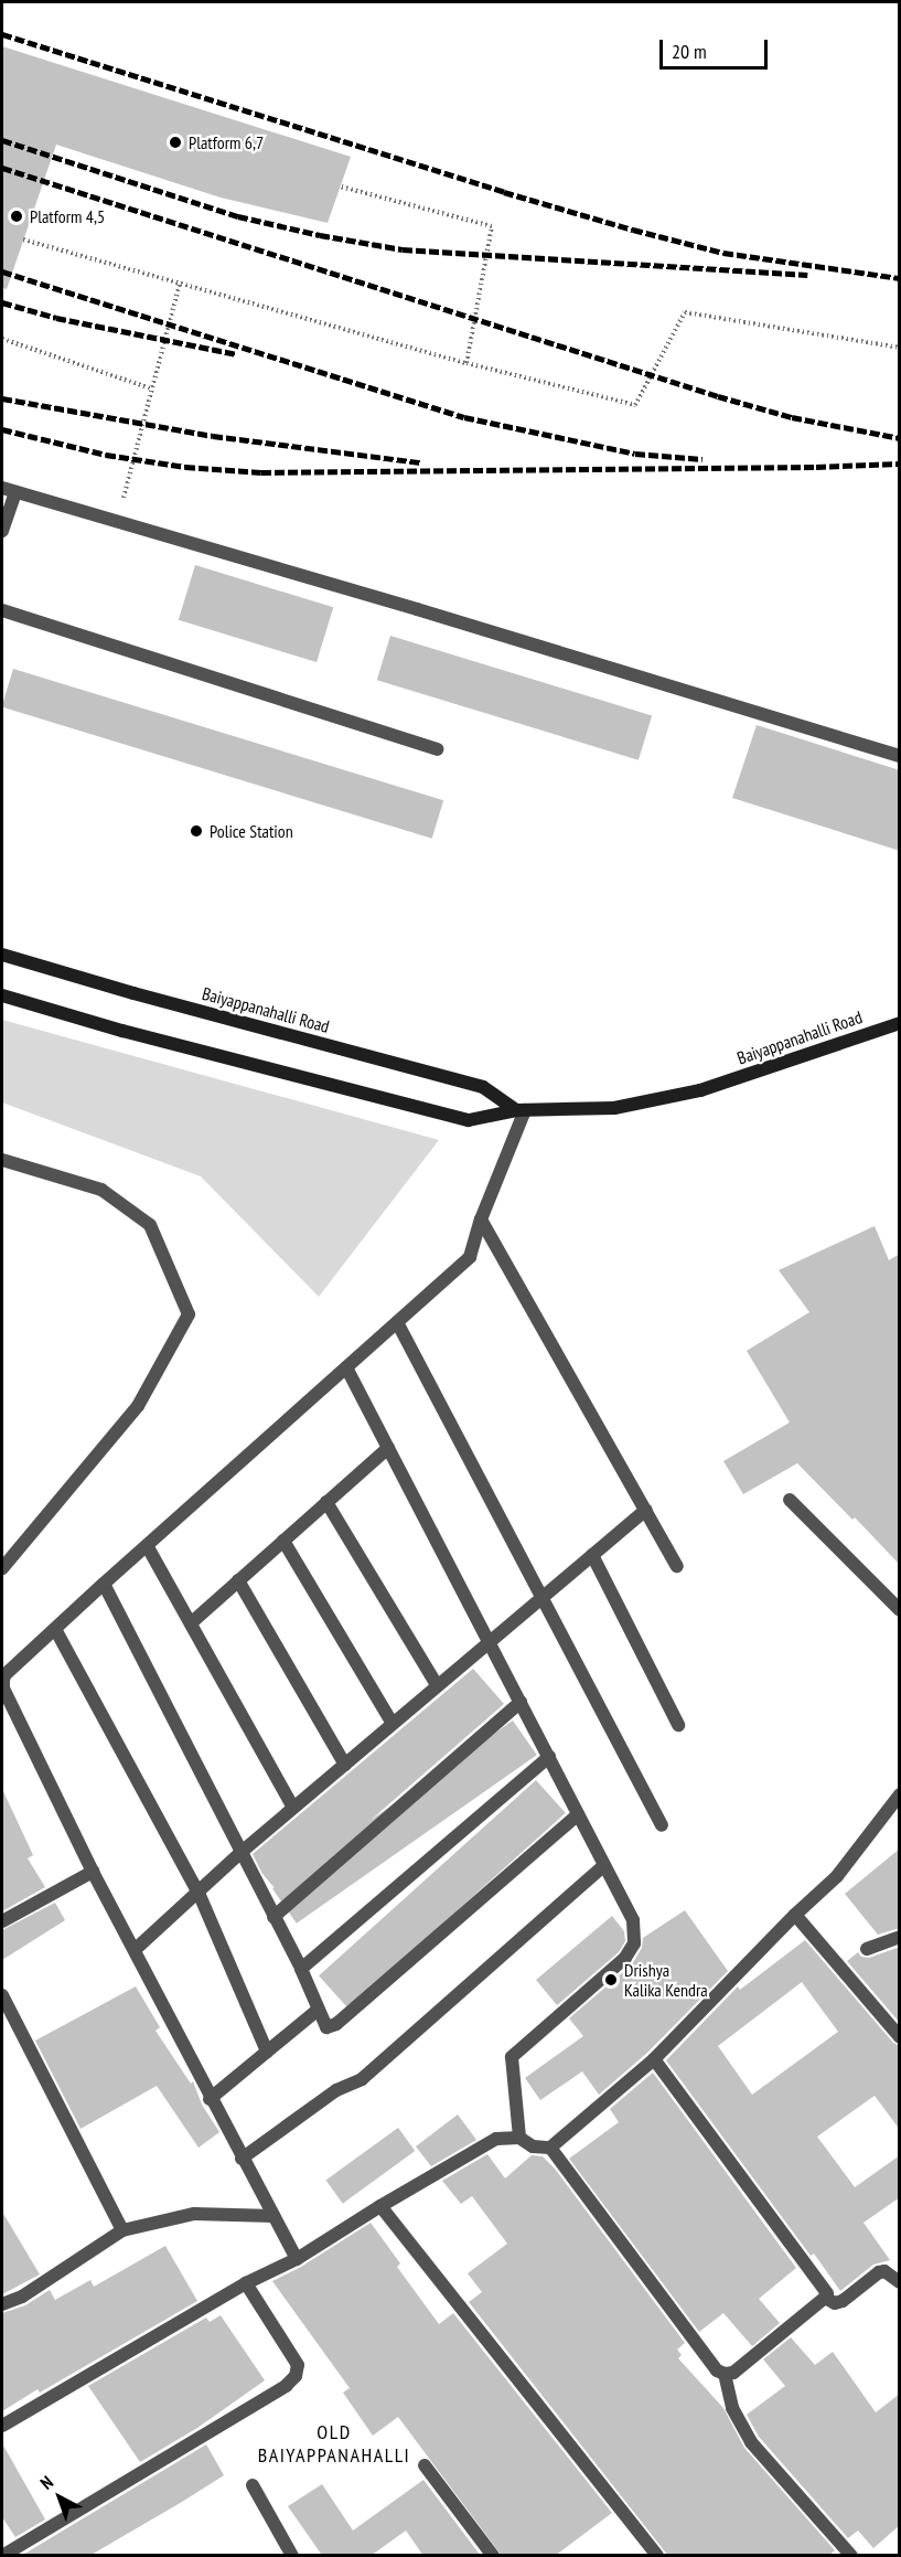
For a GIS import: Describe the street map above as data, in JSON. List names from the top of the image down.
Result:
{
  "streets": {
    "street": ["Baiyappanahalli Road"]
  },
  "districts": ["OLD BAIYAPPANAHALLI"],
  "places": [
    "Platform 6,7",
    "Platform 4,5",
    "Police Station",
    "Drishya Kalika Kendra"
  ],
  "scale_bar": "20 m",
  "north": "top left"
}
